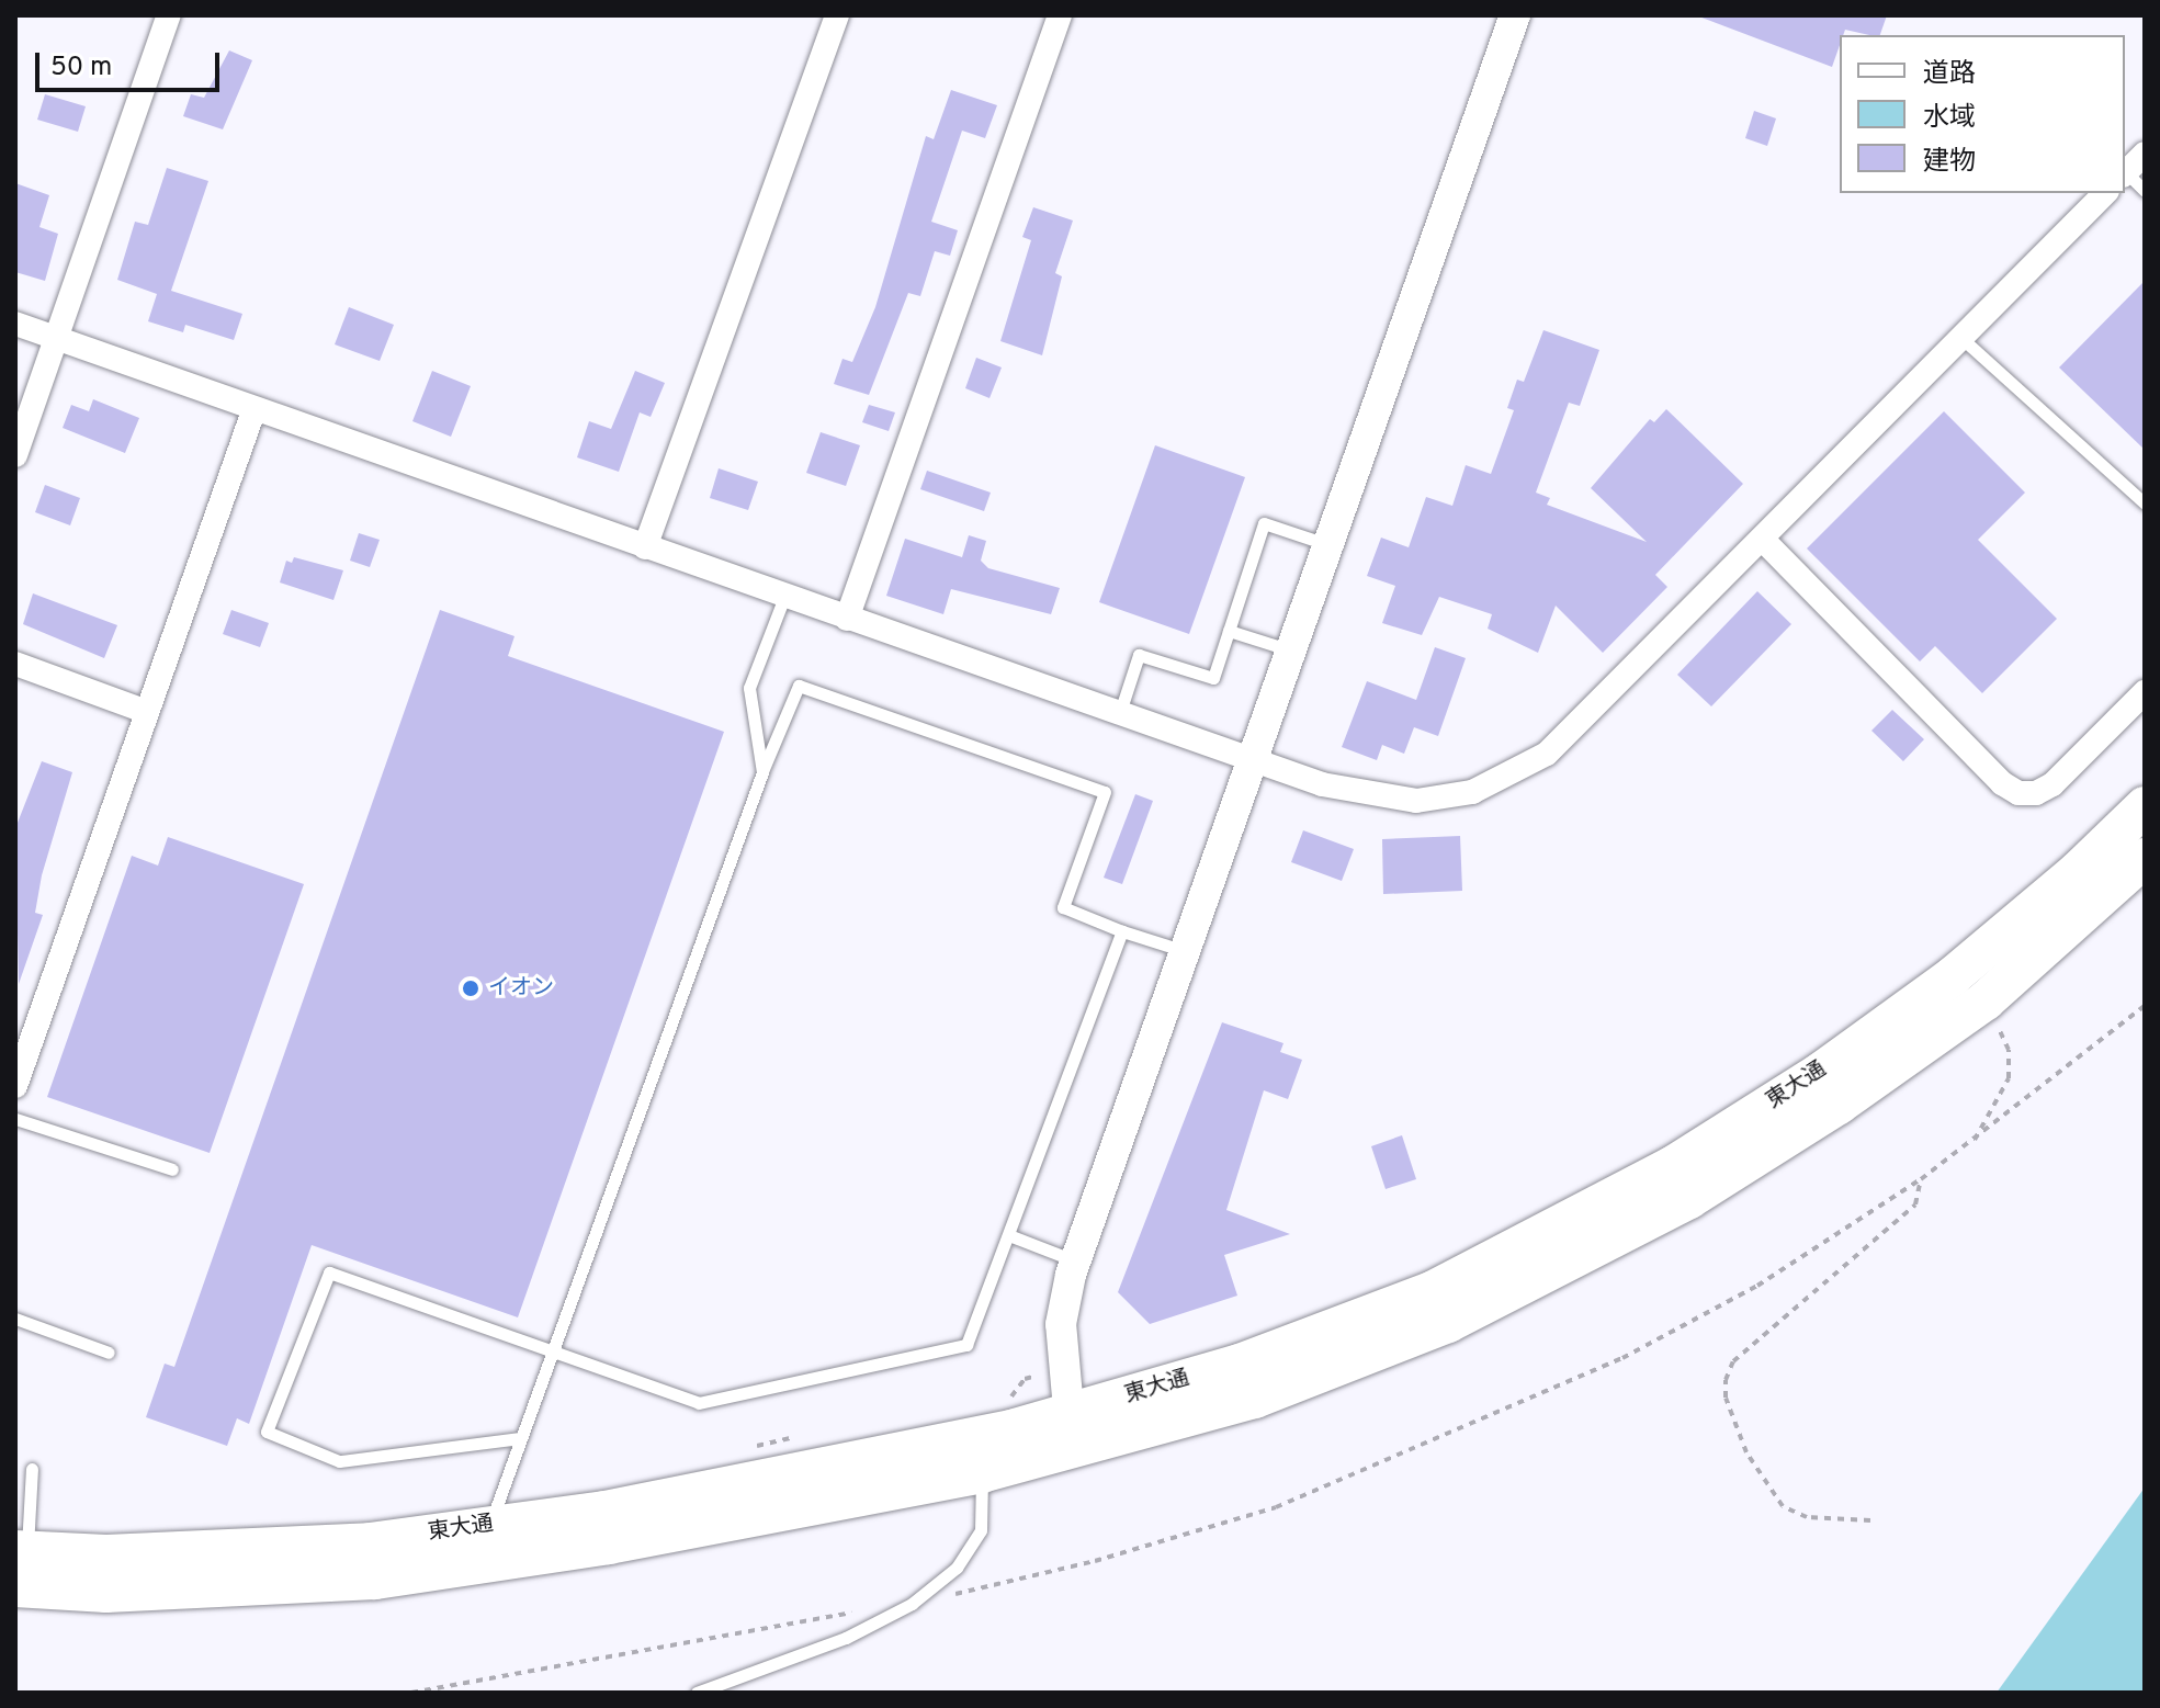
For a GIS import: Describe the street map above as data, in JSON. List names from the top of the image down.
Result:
{
  "streets": {
    "highway": ["東大通"]
  },
  "places": ["イオン"],
  "legend": ["道路", "水域", "建物"],
  "scale_bar": "50 m"
}
